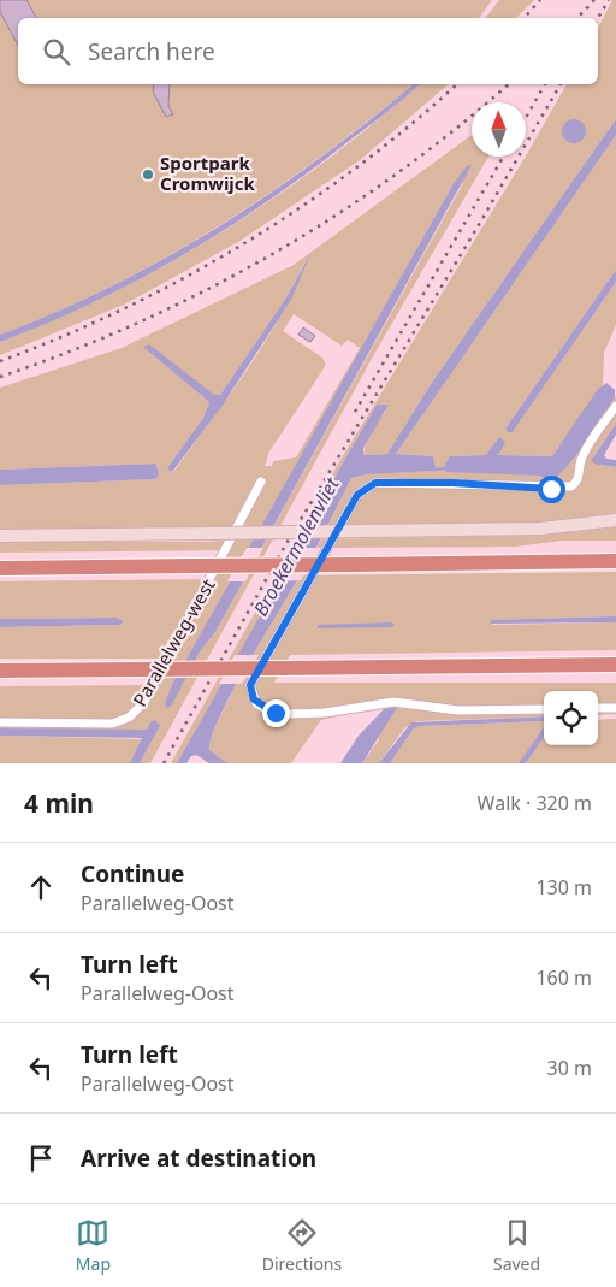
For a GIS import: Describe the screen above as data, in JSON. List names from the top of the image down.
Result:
{
  "streets": {
    "street": ["Parallelweg-west"]
  },
  "water": ["Broekermolenvliet"],
  "places": ["Sportpark Cromwijck"],
  "north": "top",
  "page": {
    "search": "Search here",
    "heading": ["4 min", "Walk · 320 m"],
    "list": [
      ["Continue", "Parallelweg-Oost", "130 m"],
      ["Turn left", "Parallelweg-Oost", "160 m"],
      ["Turn left", "Parallelweg-Oost", "30 m"],
      "Arrive at destination"
    ],
    "nav": ["Map", "Directions", "Saved"]
  }
}
